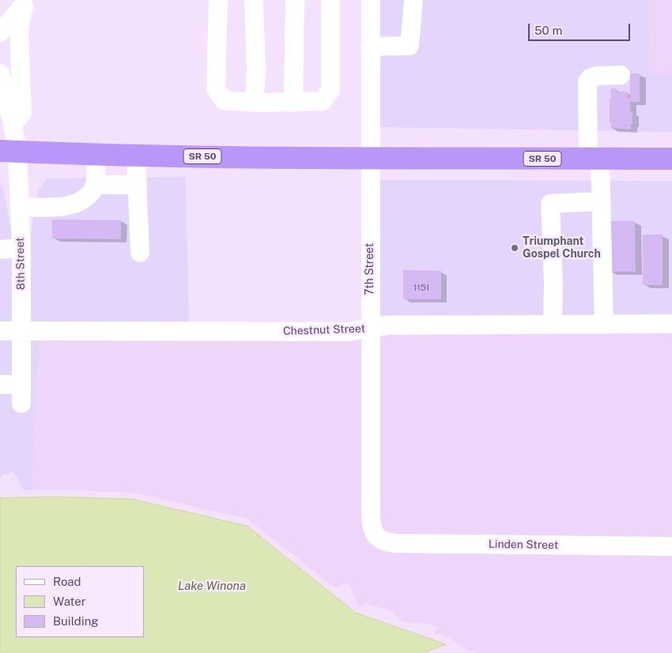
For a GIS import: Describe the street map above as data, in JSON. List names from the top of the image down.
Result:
{
  "streets": {
    "highway": ["SR 50"],
    "street": [
      "8th Street",
      "7th Street",
      "Chestnut Street",
      "Linden Street"
    ]
  },
  "crossings": [
    ["SR 50", "8th Street"],
    ["SR 50", "7th Street"],
    ["8th Street", "Chestnut Street"],
    ["7th Street", "Chestnut Street"],
    ["7th Street", "Linden Street"]
  ],
  "water": ["Lake Winona"],
  "places": ["Triumphant Gospel Church"],
  "house_numbers": ["1151"],
  "legend": ["Road", "Water", "Building"],
  "scale_bar": "50 m"
}
